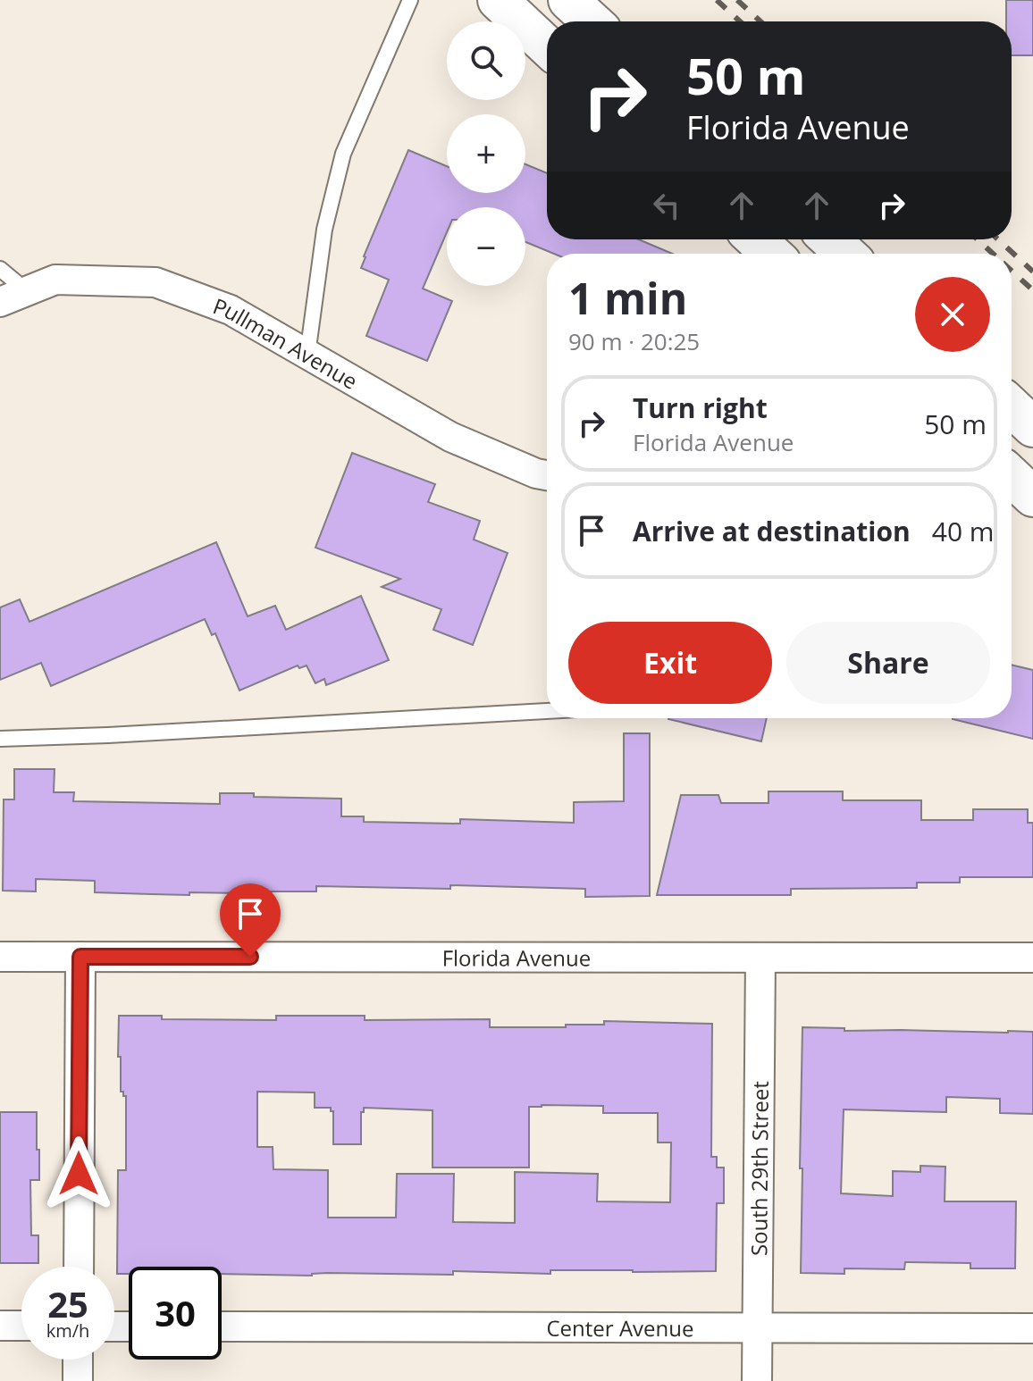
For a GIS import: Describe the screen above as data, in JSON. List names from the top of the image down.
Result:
{
  "streets": {
    "street": [
      "Pullman Avenue",
      "Florida Avenue",
      "South 29th Street",
      "Center Avenue"
    ]
  },
  "crossings": [
    ["Florida Avenue", "South 29th Street"],
    ["South 29th Street", "Center Avenue"]
  ],
  "page": {
    "map_buttons": ["+", "−"],
    "turn": ["50 m", "Florida Avenue"],
    "heading": ["1 min", "90 m · 20:25"],
    "list": [
      {
        "name": "Turn right",
        "note": "Florida Avenue",
        "value": "50 m"
      },
      {
        "name": "Arrive at destination",
        "value": "40 m"
      }
    ],
    "buttons": ["Exit", "Share"],
    "speed": "25 km/h",
    "limit": "30"
  }
}
